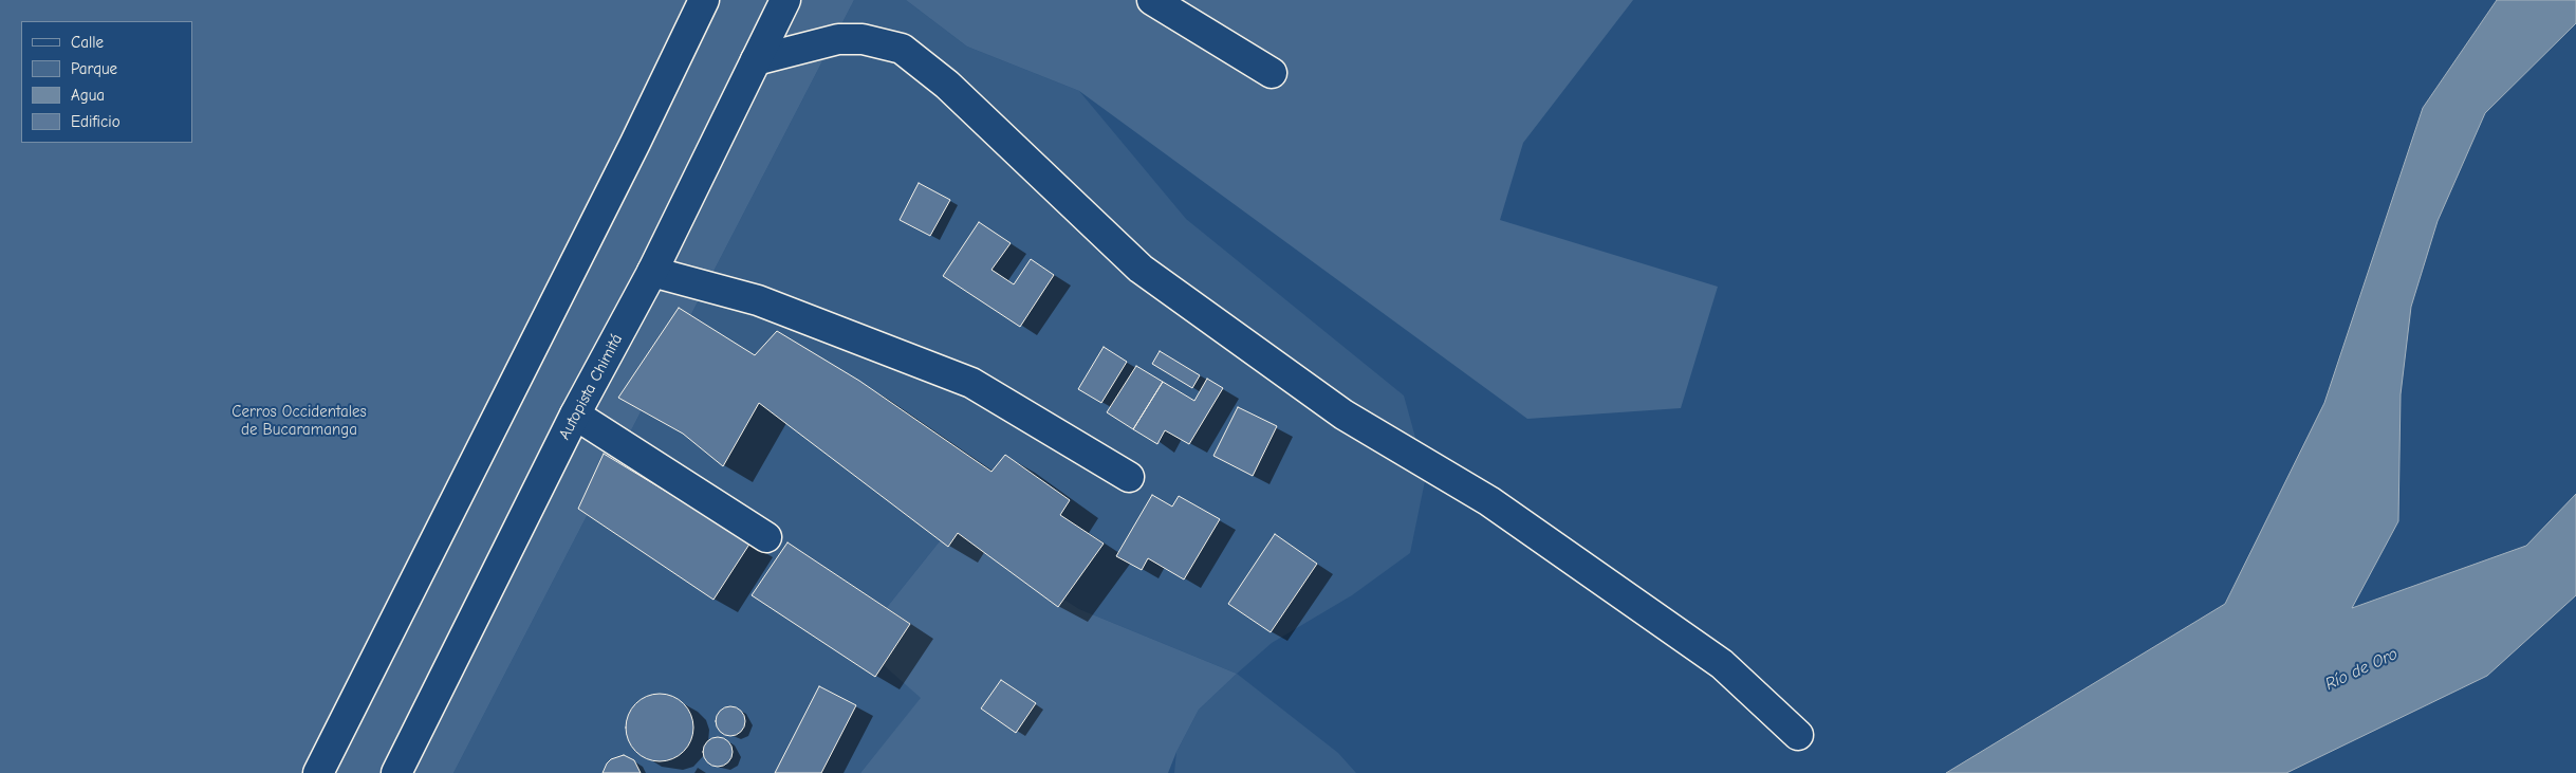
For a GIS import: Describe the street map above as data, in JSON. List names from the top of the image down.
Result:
{
  "streets": {
    "main road": ["Autopista Chimitá"]
  },
  "water": ["Río de Oro"],
  "parks": ["Cerros Occidentales de Bucaramanga"],
  "legend": [
    "Calle",
    "Parque",
    "Agua",
    "Edificio"
  ]
}
